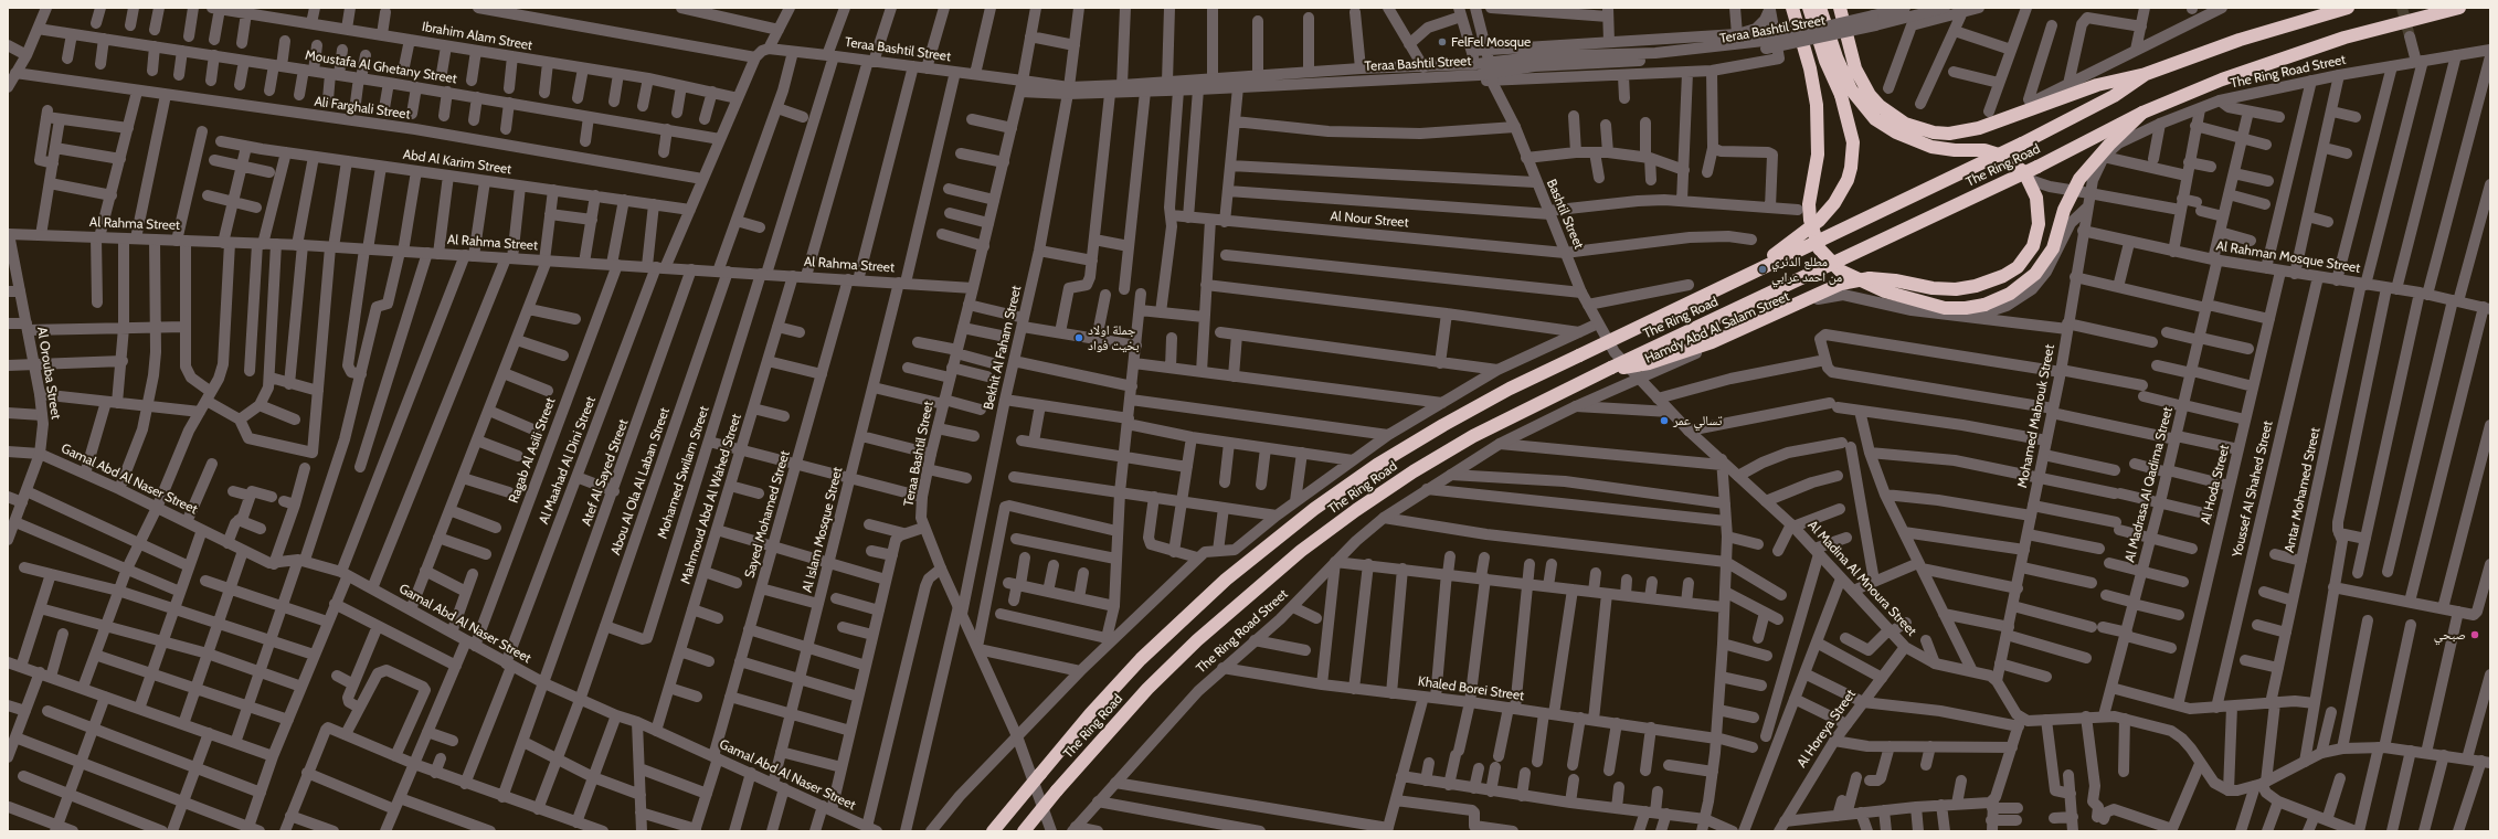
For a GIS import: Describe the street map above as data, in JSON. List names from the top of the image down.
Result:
{
  "streets": {
    "highway": ["The Ring Road"],
    "street": [
      "Teraa Bashtil Street",
      "Ibrahim Alam Street",
      "Moustafa Al Ghetany Street",
      "The Ring Road Street",
      "Ali Farghali Street",
      "Abd Al Karim Street",
      "Bashtil Street",
      "Al Nour Street",
      "Al Rahma Street",
      "Al Rahman Mosque Street",
      "Hamdy Abd Al Salam Street",
      "Bekhit Al Faham Street",
      "Al Orouba Street",
      "Mohamed Mabrouk Street",
      "Ragab Al Asili Street",
      "Al Maahad Al Dini Street",
      "Atef Al Sayed Street",
      "Mohamed Swilam Street",
      "Gamal Abd Al Naser Street",
      "Abou Al Ola Al Laban Street",
      "Al Madrasa Al Qadima Street",
      "Al Hoda Street",
      "Youssef Al Shahed Street",
      "Antar Mohamed Street",
      "Mahmoud Abd Al Wahed Street",
      "Sayed Mohamed Street",
      "Al Islam Mosque Street",
      "Al Madina Al Mnoura Street",
      "Khaled Borei Street",
      "Al Horeya Street"
    ]
  },
  "crossings": [
    ["Teraa Bashtil Street", "Bashtil Street"],
    ["Teraa Bashtil Street", "Al Rahma Street"],
    ["Teraa Bashtil Street", "Bekhit Al Faham Street"],
    ["Teraa Bashtil Street", "Mohamed Swilam Street"],
    ["Teraa Bashtil Street", "Abou Al Ola Al Laban Street"],
    ["Teraa Bashtil Street", "Sayed Mohamed Street"],
    ["Teraa Bashtil Street", "Al Islam Mosque Street"],
    ["The Ring Road Street", "Hamdy Abd Al Salam Street"],
    ["The Ring Road Street", "Mohamed Mabrouk Street"],
    ["The Ring Road Street", "Antar Mohamed Street"],
    ["The Ring Road Street", "Khaled Borei Street"],
    ["Abd Al Karim Street", "Ragab Al Asili Street"],
    ["Bashtil Street", "Al Nour Street"],
    ["Bashtil Street", "Al Madina Al Mnoura Street"],
    ["Al Rahma Street", "Al Orouba Street"],
    ["Al Rahma Street", "Ragab Al Asili Street"],
    ["Al Rahma Street", "Al Maahad Al Dini Street"],
    ["Al Rahma Street", "Atef Al Sayed Street"],
    ["Al Rahma Street", "Mohamed Swilam Street"],
    ["Al Rahma Street", "Abou Al Ola Al Laban Street"],
    ["Al Rahma Street", "Mahmoud Abd Al Wahed Street"],
    ["Al Rahma Street", "Sayed Mohamed Street"],
    ["Al Rahma Street", "Al Islam Mosque Street"],
    ["Al Rahman Mosque Street", "Mohamed Mabrouk Street"],
    ["Al Rahman Mosque Street", "Al Madrasa Al Qadima Street"],
    ["Al Rahman Mosque Street", "Al Hoda Street"],
    ["Al Rahman Mosque Street", "Youssef Al Shahed Street"],
    ["Al Rahman Mosque Street", "Antar Mohamed Street"],
    ["Hamdy Abd Al Salam Street", "Mohamed Mabrouk Street"],
    ["Hamdy Abd Al Salam Street", "Al Madina Al Mnoura Street"],
    ["Al Orouba Street", "Gamal Abd Al Naser Street"],
    ["Mohamed Mabrouk Street", "Al Madina Al Mnoura Street"],
    ["Ragab Al Asili Street", "Gamal Abd Al Naser Street"],
    ["Al Maahad Al Dini Street", "Gamal Abd Al Naser Street"],
    ["Atef Al Sayed Street", "Gamal Abd Al Naser Street"],
    ["Mohamed Swilam Street", "Abou Al Ola Al Laban Street"],
    ["Gamal Abd Al Naser Street", "Abou Al Ola Al Laban Street"],
    ["Gamal Abd Al Naser Street", "Mahmoud Abd Al Wahed Street"],
    ["Gamal Abd Al Naser Street", "Sayed Mohamed Street"],
    ["Gamal Abd Al Naser Street", "Al Islam Mosque Street"],
    ["Al Madina Al Mnoura Street", "Al Horeya Street"]
  ],
  "places": [
    "FelFel Mosque",
    "مطلع الدئري من احمد عرابي",
    "جملة اولاد بخيت فواد",
    "تسالي عمر",
    "صبحي"
  ]
}
